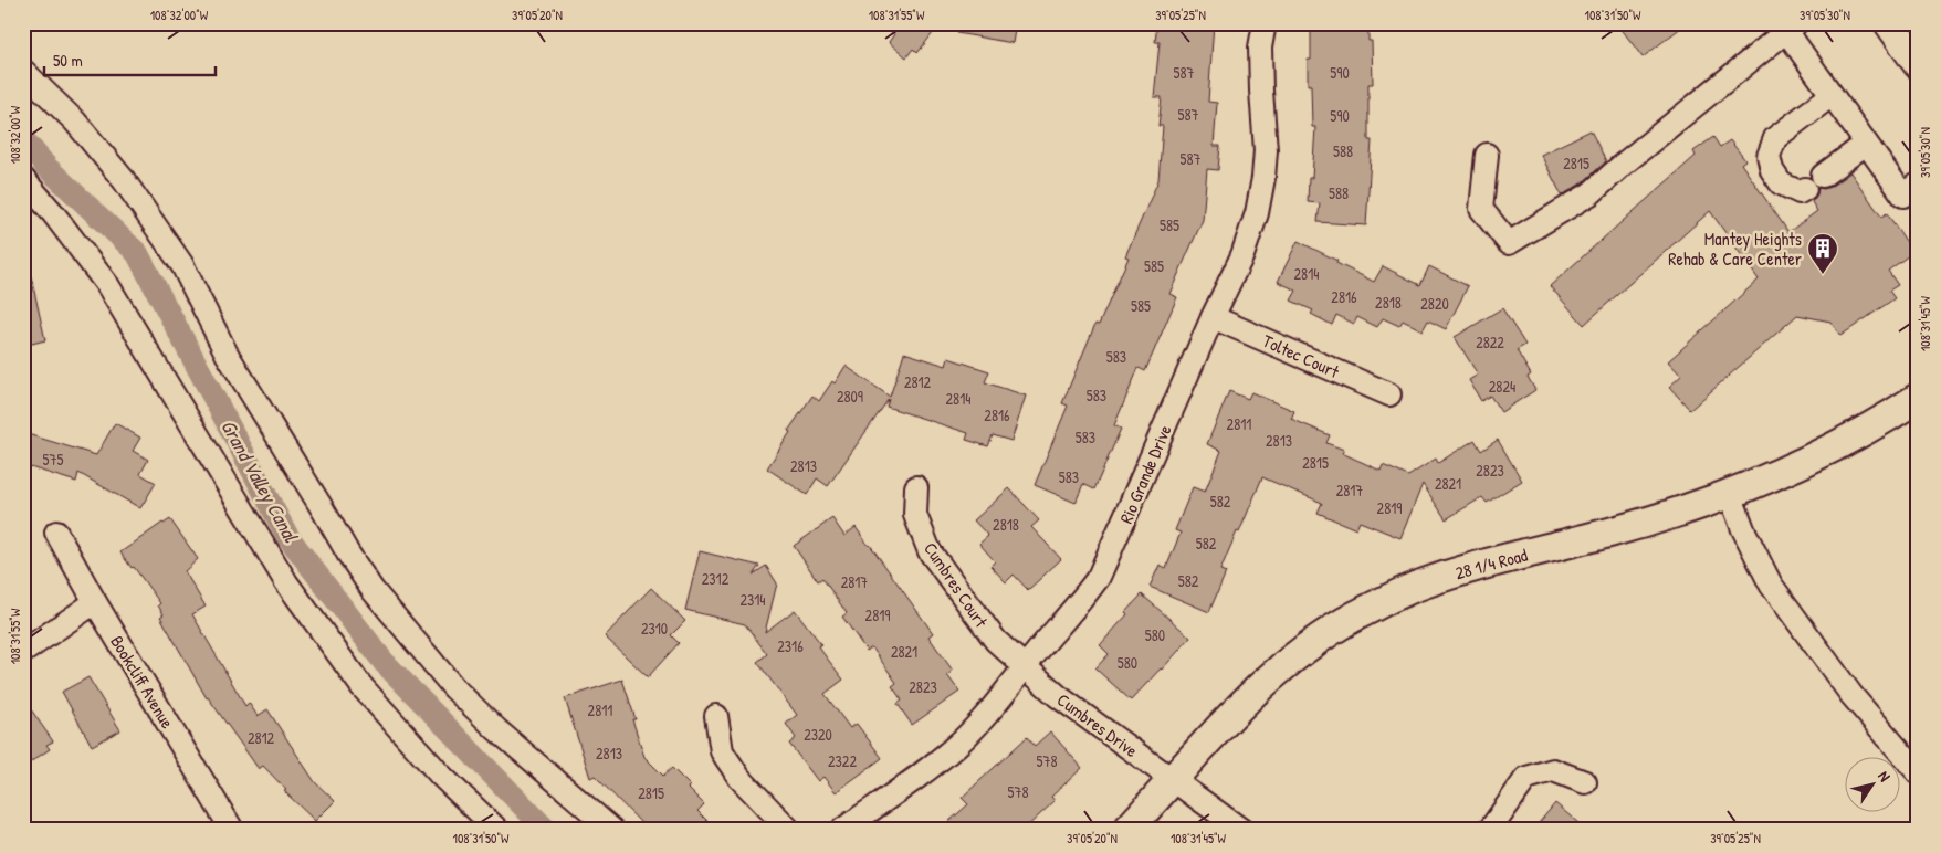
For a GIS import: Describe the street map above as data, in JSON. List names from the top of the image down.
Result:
{
  "streets": {
    "main road": ["28 1/4 Road"],
    "street": [
      "Toltec Court",
      "Rio Grande Drive",
      "Cumbres Court",
      "Bookcliff Avenue",
      "Cumbres Drive"
    ]
  },
  "crossings": [
    ["Toltec Court", "Rio Grande Drive"],
    ["Rio Grande Drive", "Cumbres Court"],
    ["Rio Grande Drive", "Cumbres Drive"],
    ["28 1/4 Road", "Cumbres Drive"],
    ["Cumbres Court", "Cumbres Drive"]
  ],
  "water": ["Grand Valley Canal"],
  "places": {
    "building": ["Mantey Heights Rehab & Care Center"]
  },
  "house_numbers": [
    "587",
    "590",
    "587",
    "590",
    "588",
    "587",
    "2815",
    "588",
    "585",
    "585",
    "2814",
    "2816",
    "2818",
    "2820",
    "585",
    "2822",
    "583",
    "2812",
    "2824",
    "583",
    "2809",
    "2814",
    "2816",
    "2811",
    "583",
    "2813",
    "575",
    "2815",
    "2813",
    "2823",
    "583",
    "2821",
    "2817",
    "582",
    "2819",
    "2818",
    "582",
    "2312",
    "582",
    "2817",
    "2314",
    "2819",
    "2310",
    "580",
    "2316",
    "2821",
    "580",
    "2823",
    "2811",
    "2320",
    "2812",
    "2813",
    "2322",
    "578",
    "578",
    "2815"
  ],
  "scale_bar": "50 m",
  "north": "top right",
  "coordinates": [
    "108°32'00\"W",
    "39°05'20\"N",
    "108°31'55\"W",
    "39°05'25\"N",
    "108°31'50\"W",
    "39°05'30\"N",
    "108°31'45\"W"
  ]
}
